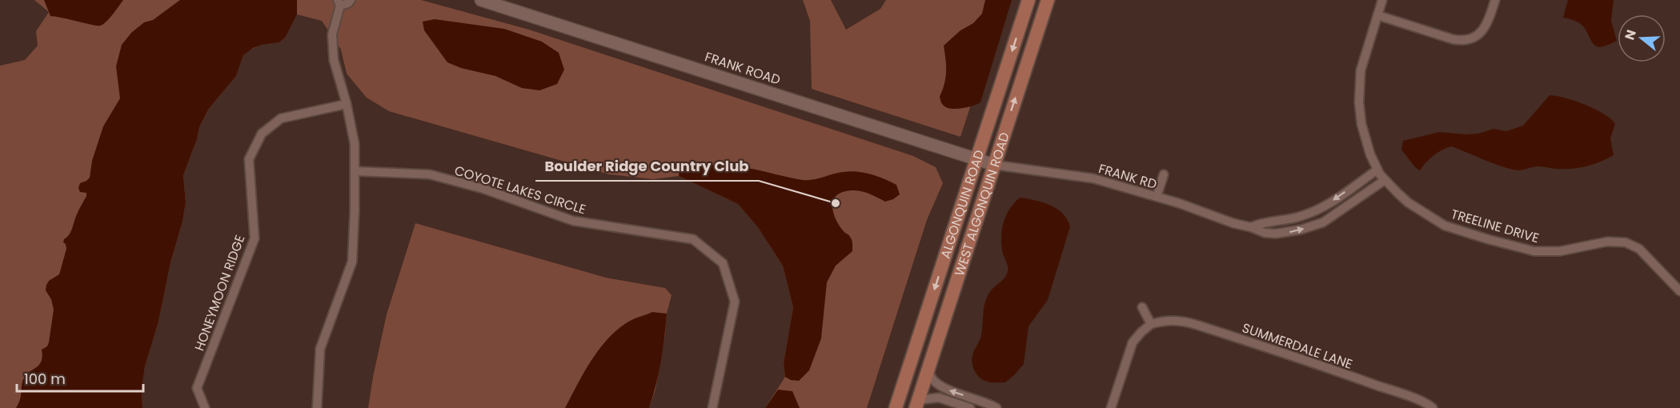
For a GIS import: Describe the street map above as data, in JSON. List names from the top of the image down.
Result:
{
  "streets": {
    "main road": ["ALGONQUIN ROAD", "WEST ALGONQUIN ROAD"],
    "street": [
      "FRANK ROAD",
      "FRANK RD",
      "COYOTE LAKES CIRCLE",
      "TREELINE DRIVE",
      "HONEYMOON RIDGE",
      "SUMMERDALE LANE"
    ]
  },
  "crossings": [
    ["FRANK ROAD", "FRANK RD"],
    ["FRANK ROAD", "ALGONQUIN ROAD"],
    ["FRANK ROAD", "WEST ALGONQUIN ROAD"],
    ["FRANK RD", "WEST ALGONQUIN ROAD"],
    ["FRANK RD", "TREELINE DRIVE"]
  ],
  "one_way": ["ALGONQUIN ROAD", "WEST ALGONQUIN ROAD"],
  "places": ["Boulder Ridge Country Club"],
  "scale_bar": "100 m",
  "north": "left"
}
